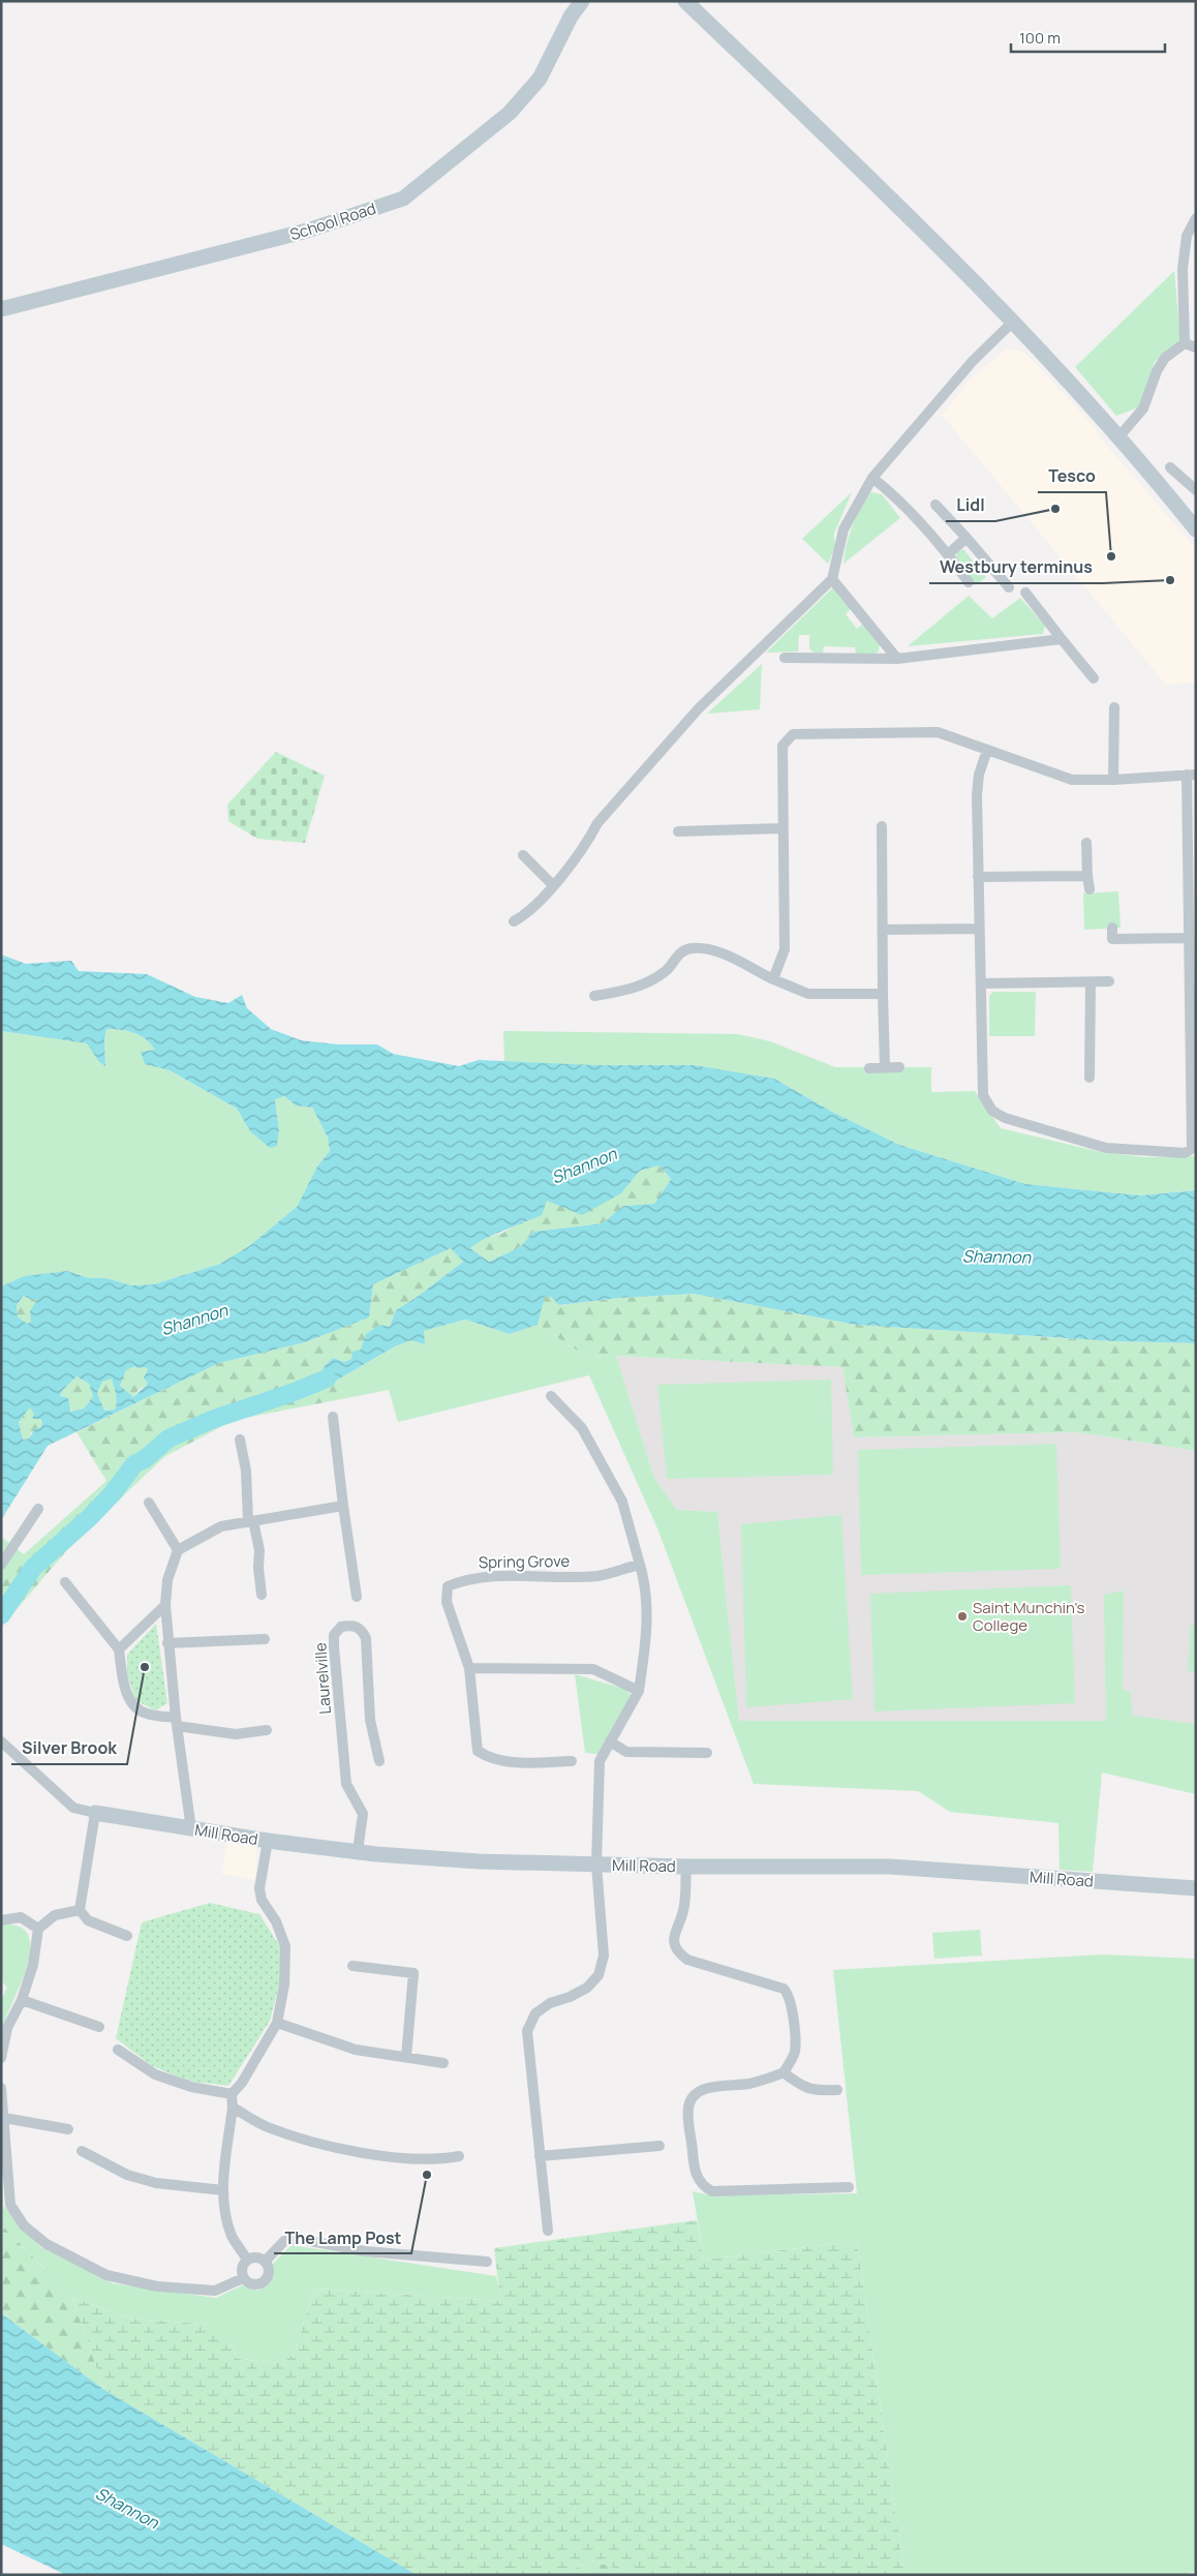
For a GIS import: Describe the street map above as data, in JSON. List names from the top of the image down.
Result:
{
  "streets": {
    "street": [
      "School Road",
      "Spring Grove",
      "Laurelville",
      "Mill Road"
    ]
  },
  "crossings": [
    ["Laurelville", "Mill Road"]
  ],
  "water": ["Shannon"],
  "places": [
    "Lidl",
    "Tesco",
    "Westbury terminus",
    "Saint Munchin's College",
    "Silver Brook",
    "The Lamp Post"
  ],
  "scale_bar": "100 m"
}
